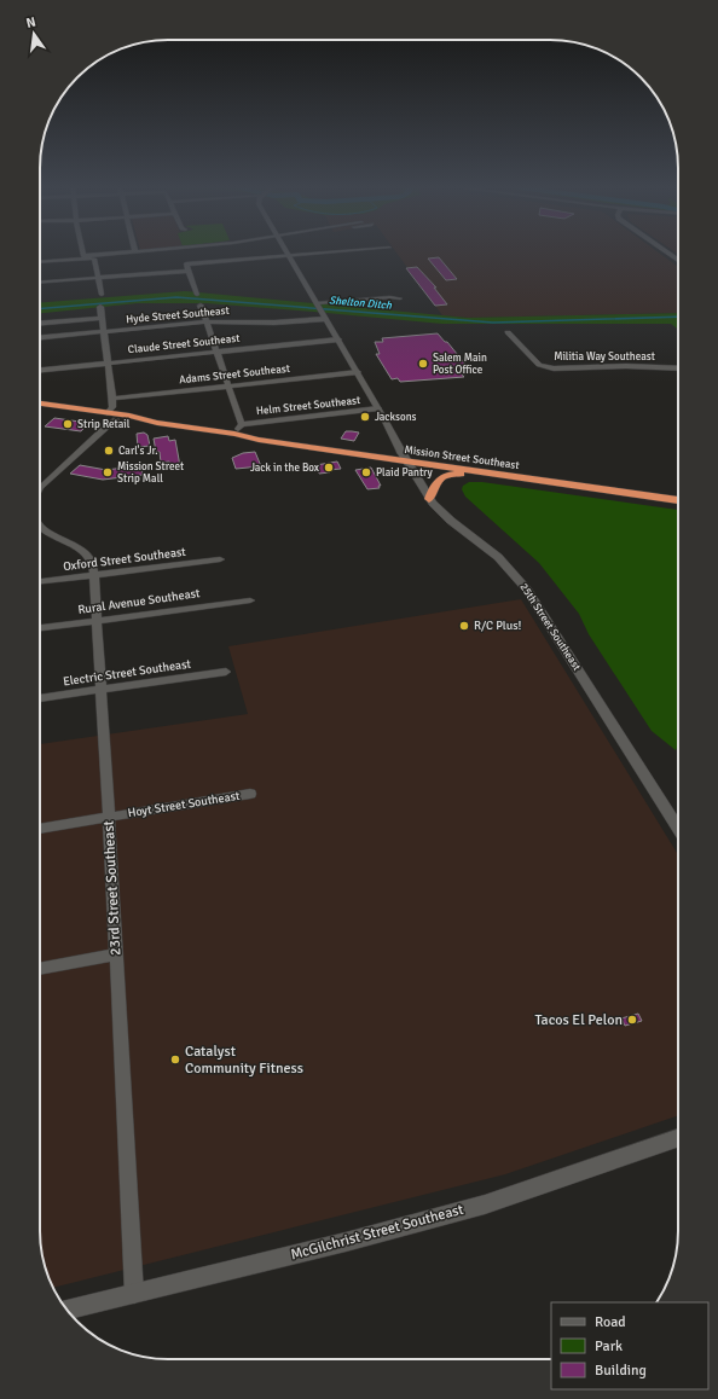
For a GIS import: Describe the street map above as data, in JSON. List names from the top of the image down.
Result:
{
  "streets": {
    "highway": ["Mission Street Southeast"],
    "street": [
      "Hyde Street Southeast",
      "Claude Street Southeast",
      "Militia Way Southeast",
      "Adams Street Southeast",
      "Helm Street Southeast",
      "Oxford Street Southeast",
      "Rural Avenue Southeast",
      "25th Street Southeast",
      "Electric Street Southeast",
      "Hoyt Street Southeast",
      "23rd Street Southeast",
      "McGilchrist Street Southeast"
    ]
  },
  "crossings": [
    ["Hyde Street Southeast", "25th Street Southeast"],
    ["Claude Street Southeast", "25th Street Southeast"],
    ["Adams Street Southeast", "25th Street Southeast"],
    ["Helm Street Southeast", "25th Street Southeast"],
    ["Mission Street Southeast", "25th Street Southeast"],
    ["Oxford Street Southeast", "23rd Street Southeast"],
    ["Rural Avenue Southeast", "23rd Street Southeast"],
    ["Electric Street Southeast", "23rd Street Southeast"],
    ["Hoyt Street Southeast", "23rd Street Southeast"],
    ["23rd Street Southeast", "McGilchrist Street Southeast"]
  ],
  "water": ["Shelton Ditch"],
  "places": [
    "Salem Main Post Office",
    "Jacksons",
    "Strip Retail",
    "Carl's Jr.",
    "Jack in the Box",
    "Mission Street Strip Mall",
    "Plaid Pantry",
    "R/C Plus!",
    "Tacos El Pelon",
    "Catalyst Community Fitness"
  ],
  "legend": ["Road", "Park", "Building"],
  "north": "top"
}
